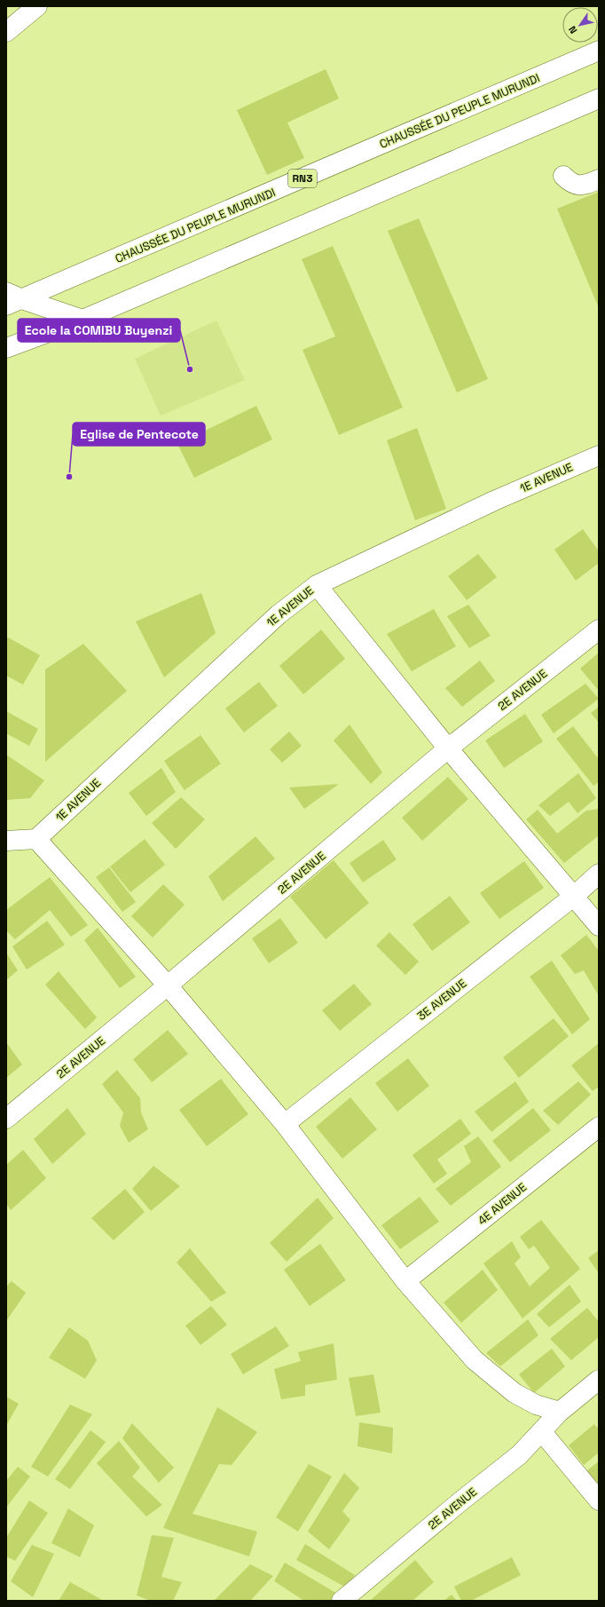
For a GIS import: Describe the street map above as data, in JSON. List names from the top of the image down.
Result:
{
  "streets": {
    "main road": [
      "CHAUSSÉE DU PEUPLE MURUNDI",
      "RN3",
      "1E AVENUE",
      "2E AVENUE",
      "3E AVENUE",
      "4E AVENUE"
    ]
  },
  "places": ["Ecole la COMIBU Buyenzi", "Eglise de Pentecote"],
  "north": "bottom left"
}
